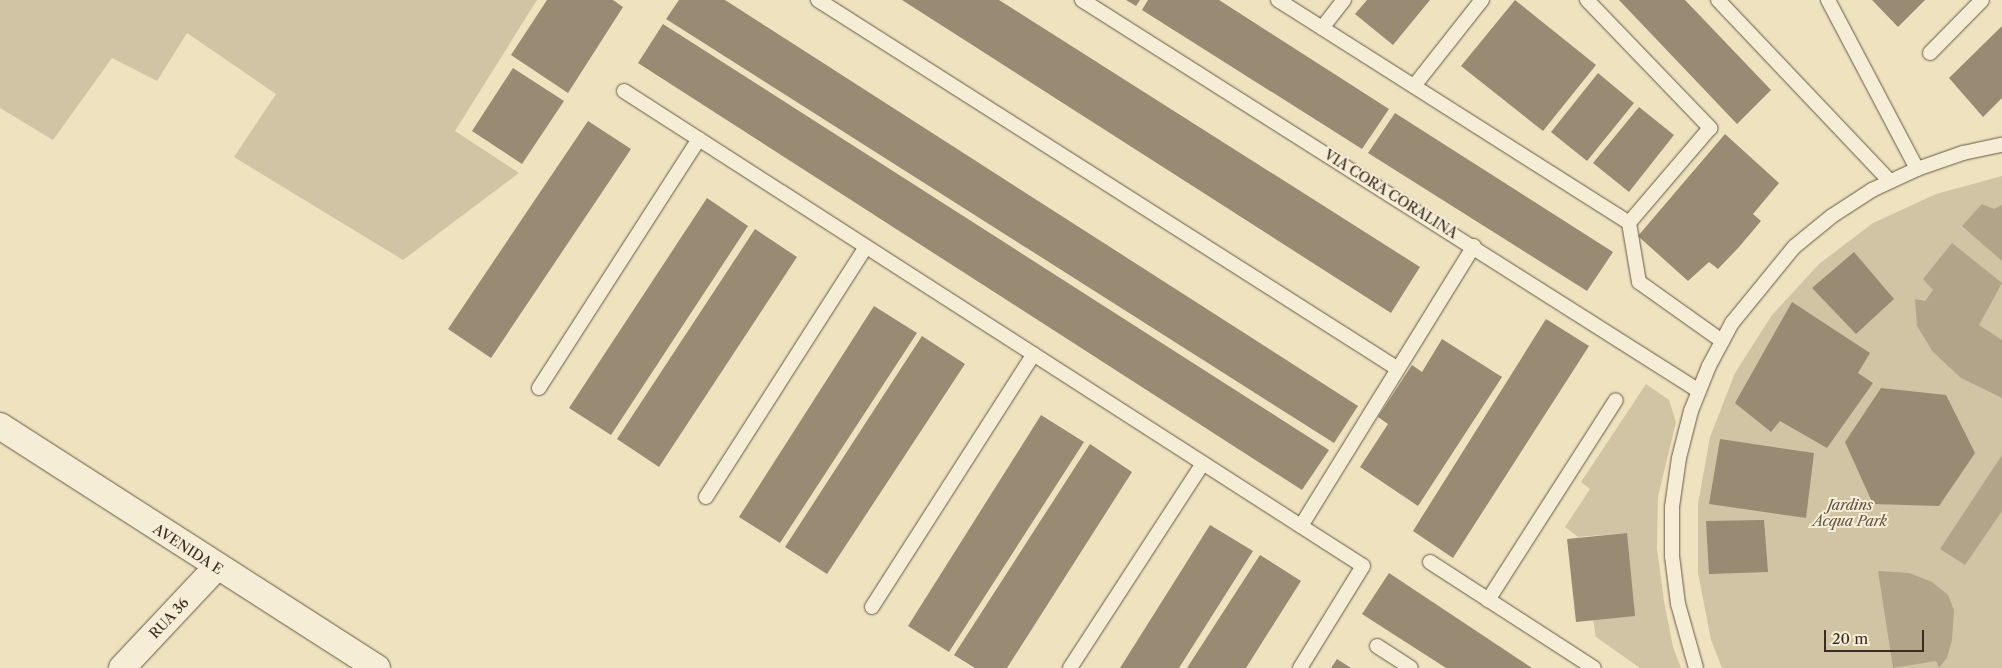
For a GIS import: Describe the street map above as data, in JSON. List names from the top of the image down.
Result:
{
  "streets": {
    "street": ["AVENIDA E", "RUA 36"],
    "lane": ["VIA CORA CORALINA"]
  },
  "crossings": [
    ["AVENIDA E", "RUA 36"]
  ],
  "parks": ["Jardins Acqua Park"],
  "scale_bar": "20 m"
}
